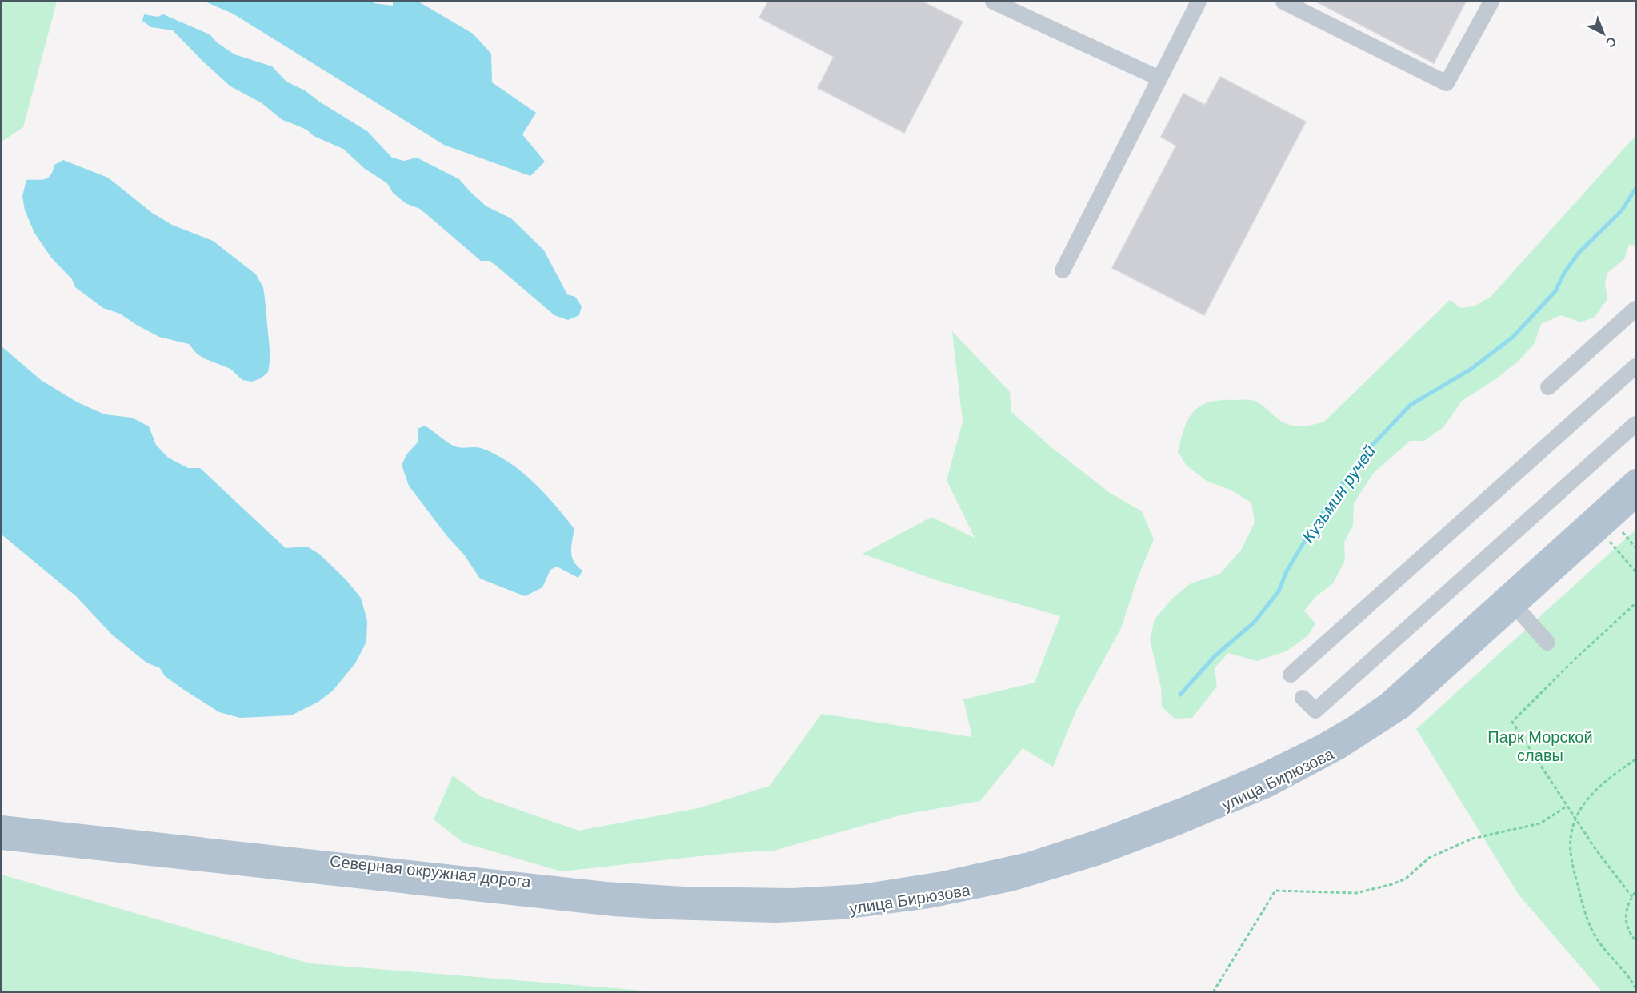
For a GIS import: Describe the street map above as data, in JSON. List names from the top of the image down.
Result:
{
  "streets": {
    "main road": ["улица Бирюзова", "Северная окружная дорога"]
  },
  "crossings": [
    ["улица Бирюзова", "Северная окружная дорога"]
  ],
  "water": ["Кузьмин ручей"],
  "parks": ["Парк Морской славы"],
  "north": "bottom right"
}
